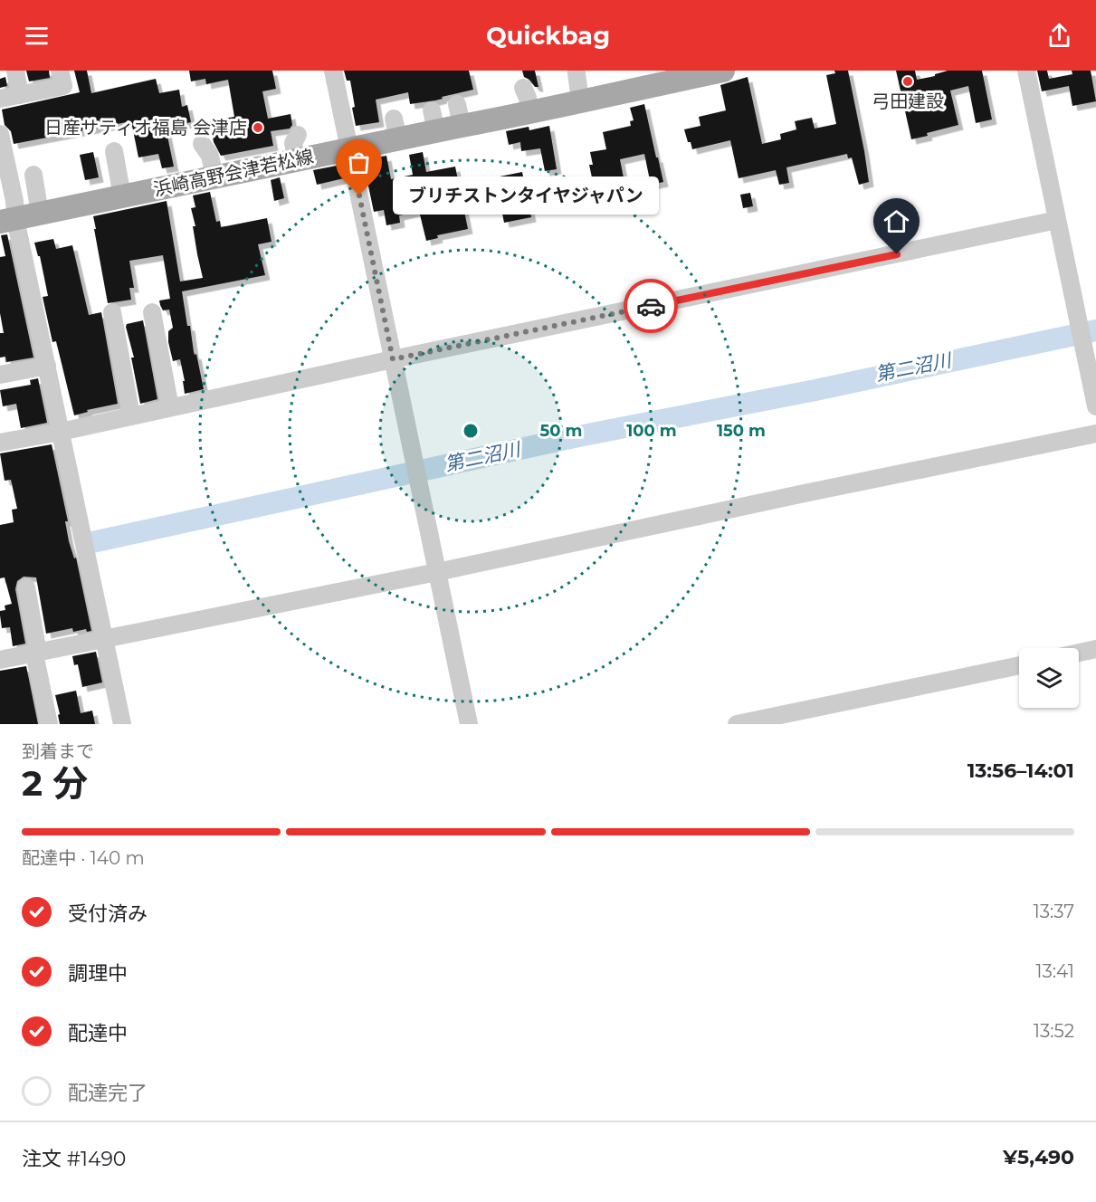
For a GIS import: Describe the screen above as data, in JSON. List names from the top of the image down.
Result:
{
  "streets": {
    "main road": ["浜崎高野会津若松線"]
  },
  "water": ["第二沼川"],
  "places": ["弓田建設", "日産サティオ福島 会津店", "ブリチストンタイヤジャパン"],
  "page": {
    "header": "Quickbag",
    "bubble": "ブリチストンタイヤジャパン",
    "heading": ["2 分", "到着まで", "13:56–14:01"],
    "panel": ["注文 #1490", "¥5,490"],
    "bar": "配達中 · 140 m",
    "list": [
      ["受付済み", "13:37"],
      ["調理中", "13:41"],
      ["配達中", "13:52"],
      "配達完了"
    ]
  },
  "rings": ["50 m", "100 m", "150 m"]
}
